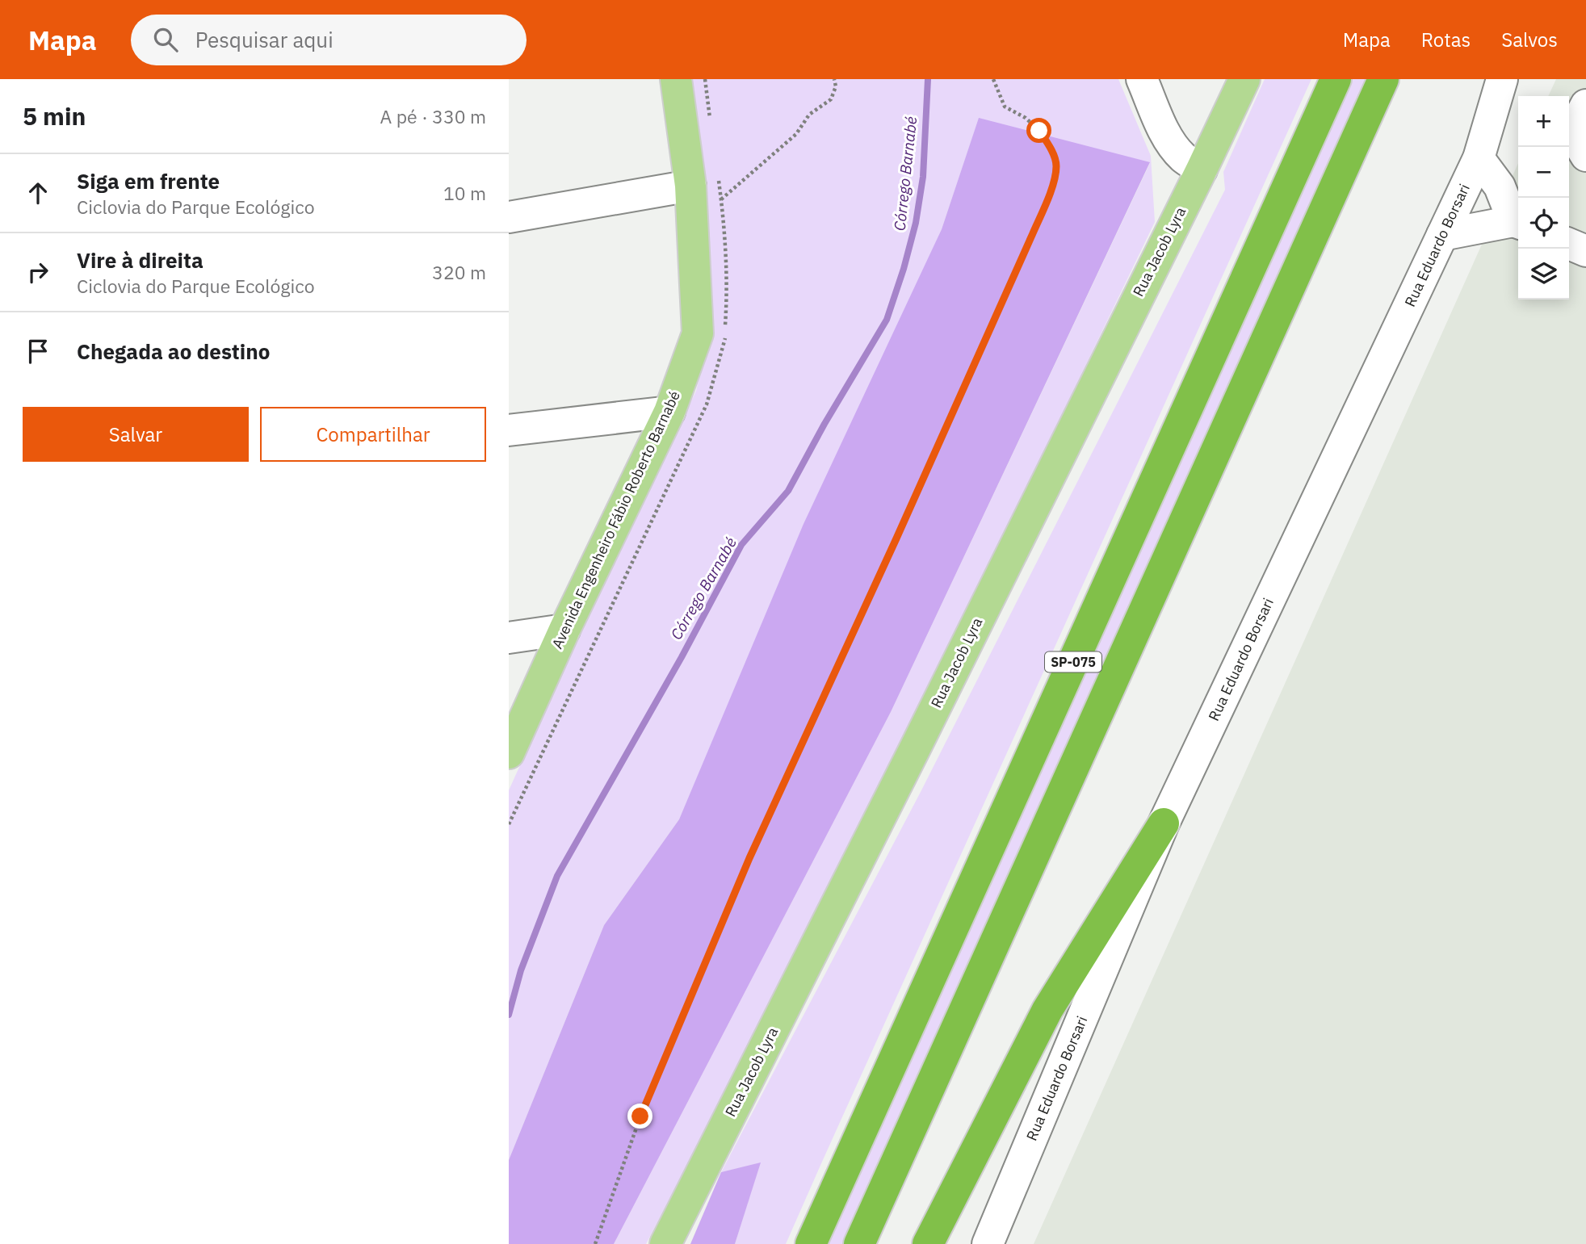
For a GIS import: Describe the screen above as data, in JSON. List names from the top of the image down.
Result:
{
  "streets": {
    "highway": ["SP-075"],
    "main road": ["Rua Jacob Lyra", "Avenida Engenheiro Fábio Roberto Barnabé"],
    "street": ["Rua Eduardo Borsari"]
  },
  "water": ["Córrego Barnabé"],
  "page": {
    "header": "Mapa",
    "search": "Pesquisar aqui",
    "nav": ["Mapa", "Rotas", "Salvos"],
    "heading": ["5 min", "A pé · 330 m"],
    "map_buttons": ["+", "−"],
    "list": [
      ["Siga em frente", "Ciclovia do Parque Ecológico", "10 m"],
      ["Vire à direita", "Ciclovia do Parque Ecológico", "320 m"],
      "Chegada ao destino"
    ],
    "buttons": ["Salvar", "Compartilhar"]
  }
}
